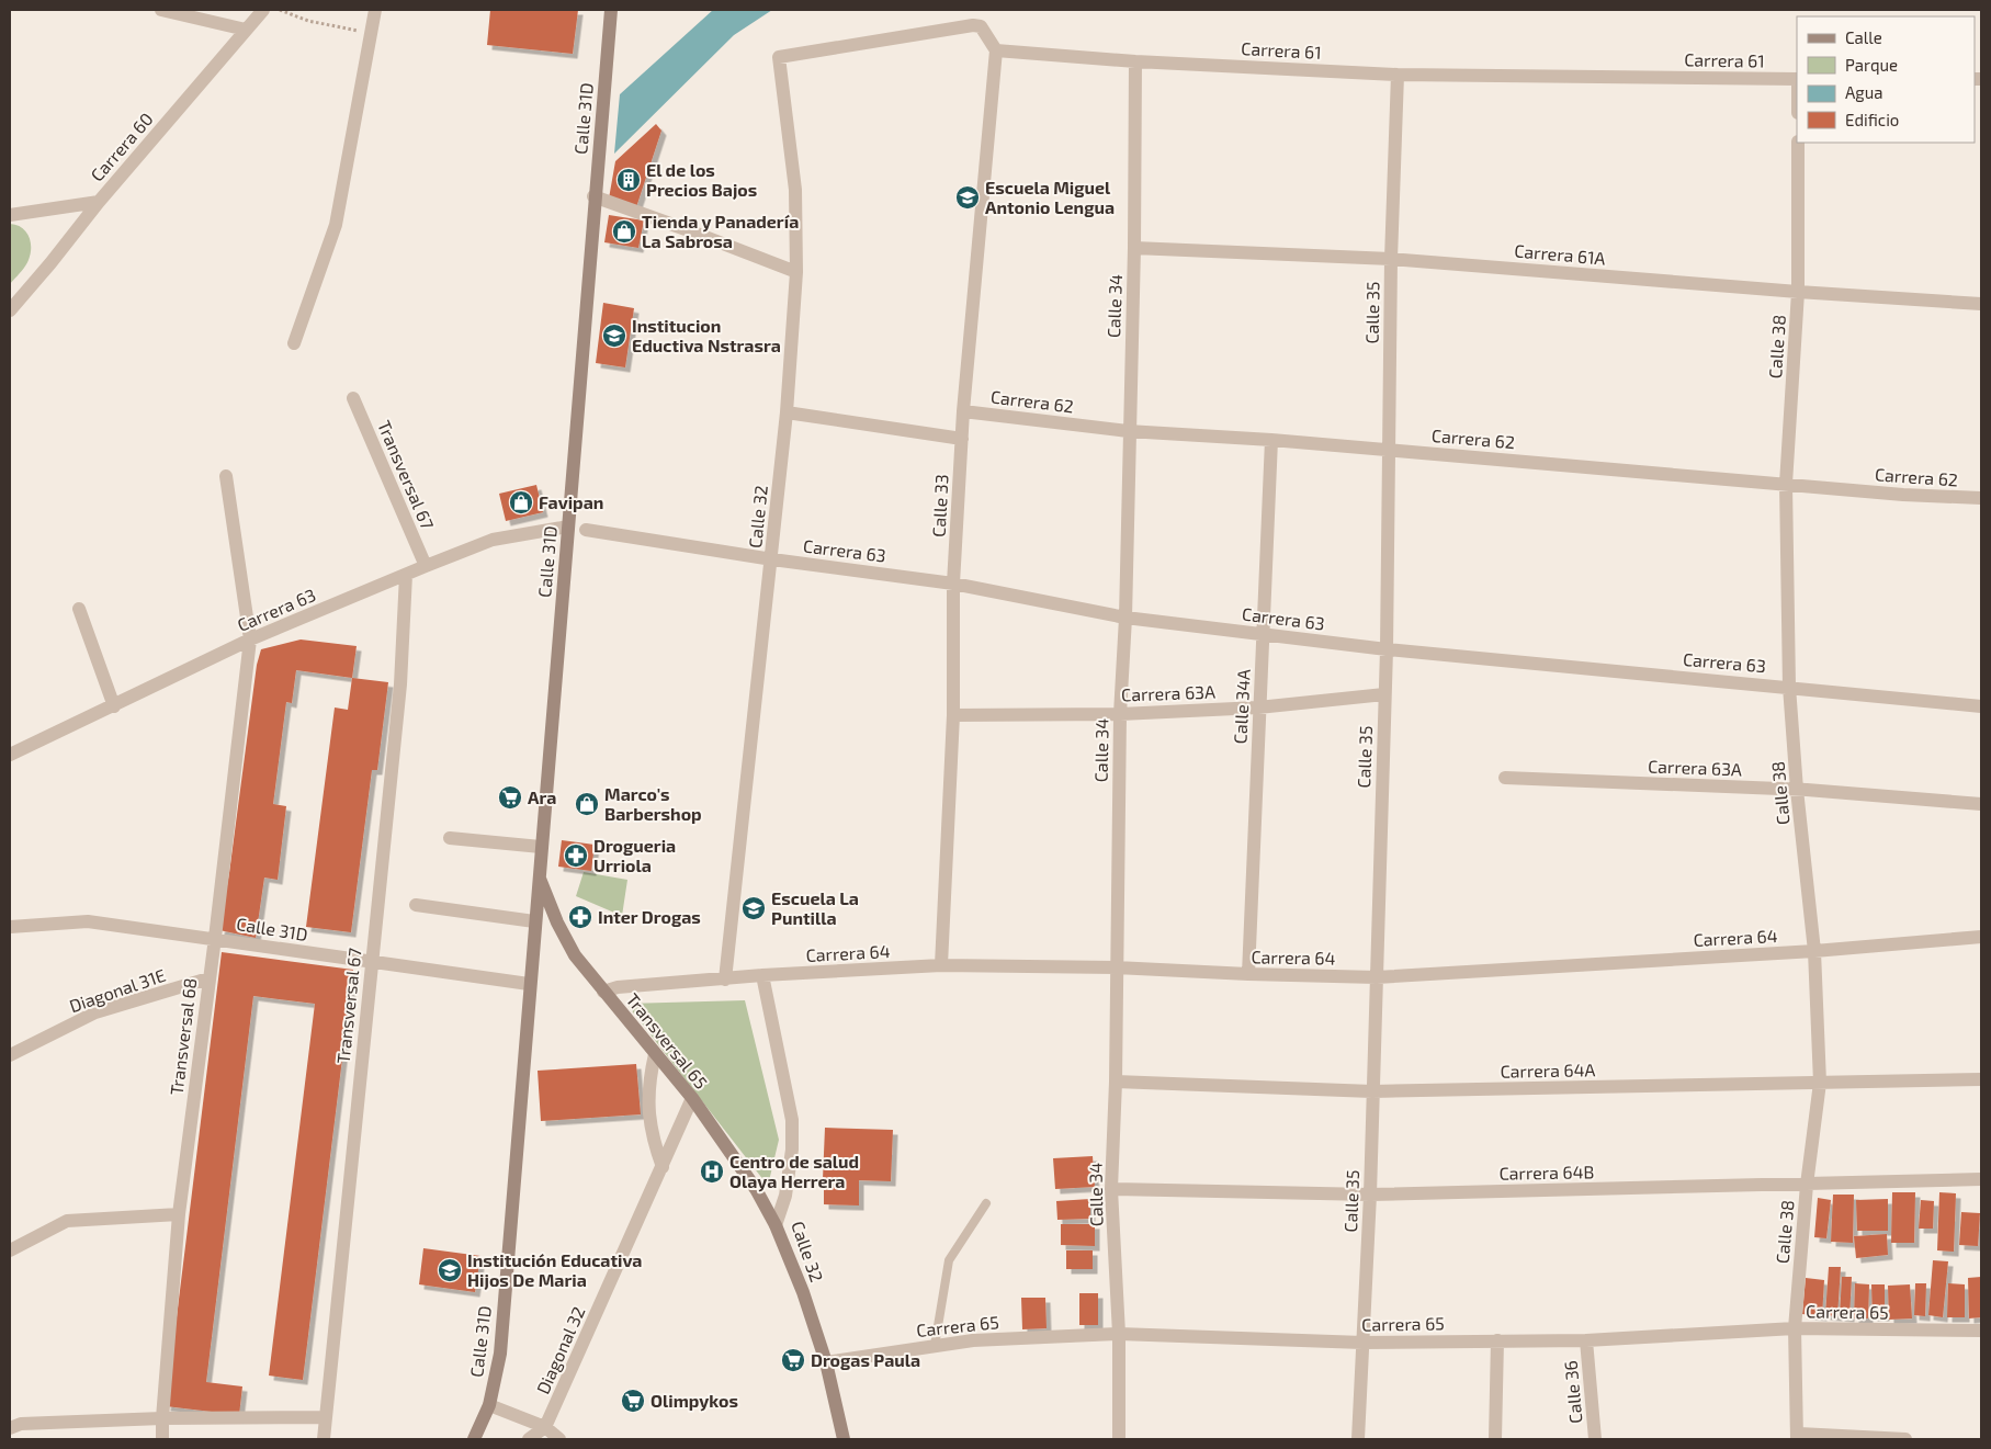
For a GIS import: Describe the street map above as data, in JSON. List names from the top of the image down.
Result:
{
  "streets": {
    "street": [
      "Carrera 61",
      "Calle 31D",
      "Carrera 60",
      "Carrera 61A",
      "Calle 34",
      "Calle 35",
      "Calle 38",
      "Carrera 62",
      "Transversal 67",
      "Calle 33",
      "Calle 32",
      "Carrera 63",
      "Carrera 63A",
      "Calle 34A",
      "Carrera 64",
      "Diagonal 31E",
      "Transversal 68",
      "Transversal 65",
      "Carrera 64A",
      "Carrera 64B",
      "Carrera 65",
      "Diagonal 32",
      "Calle 36"
    ]
  },
  "crossings": [
    ["Carrera 61", "Calle 34"],
    ["Carrera 61", "Calle 35"],
    ["Carrera 61", "Calle 33"],
    ["Carrera 61", "Calle 32"],
    ["Calle 31D", "Transversal 67"],
    ["Calle 31D", "Carrera 63"],
    ["Calle 31D", "Transversal 68"],
    ["Calle 31D", "Transversal 65"],
    ["Carrera 61A", "Calle 34"],
    ["Carrera 61A", "Calle 35"],
    ["Carrera 61A", "Calle 38"],
    ["Calle 34", "Carrera 62"],
    ["Calle 34", "Carrera 63"],
    ["Calle 34", "Carrera 63A"],
    ["Calle 34", "Carrera 64"],
    ["Calle 34", "Carrera 64A"],
    ["Calle 34", "Carrera 64B"],
    ["Calle 34", "Carrera 65"],
    ["Calle 35", "Carrera 62"],
    ["Calle 35", "Carrera 63"],
    ["Calle 35", "Carrera 63A"],
    ["Calle 35", "Carrera 64"],
    ["Calle 35", "Carrera 64A"],
    ["Calle 35", "Carrera 64B"],
    ["Calle 35", "Carrera 65"],
    ["Calle 38", "Carrera 62"],
    ["Calle 38", "Carrera 63"],
    ["Calle 38", "Carrera 63A"],
    ["Calle 38", "Carrera 64"],
    ["Calle 38", "Carrera 64A"],
    ["Calle 38", "Carrera 64B"],
    ["Calle 38", "Carrera 65"],
    ["Carrera 62", "Calle 33"],
    ["Carrera 62", "Calle 34A"],
    ["Transversal 67", "Carrera 63"],
    ["Calle 33", "Calle 32"],
    ["Calle 33", "Carrera 63"],
    ["Calle 33", "Carrera 63A"],
    ["Calle 33", "Carrera 64"],
    ["Calle 32", "Carrera 63"],
    ["Calle 32", "Carrera 64"],
    ["Calle 32", "Transversal 65"],
    ["Calle 32", "Carrera 65"],
    ["Carrera 63", "Calle 34A"],
    ["Carrera 63", "Transversal 68"],
    ["Carrera 63A", "Calle 34A"],
    ["Calle 34A", "Carrera 64"],
    ["Carrera 64", "Transversal 65"],
    ["Diagonal 31E", "Transversal 68"],
    ["Transversal 65", "Diagonal 32"],
    ["Carrera 65", "Calle 36"]
  ],
  "places": {
    "building": ["El de los Precios Bajos"],
    "school or university": [
      "Escuela Miguel Antonio Lengua",
      "Institucion Eductiva Nstrasra",
      "Escuela La Puntilla",
      "Institución Educativa Hijos De Maria"
    ],
    "shop": ["Tienda y Panadería La Sabrosa", "Favipan", "Marco's Barbershop"],
    "supermarket": ["Ara", "Drogas Paula", "Olimpykos"],
    "pharmacy": ["Drogueria Urriola", "Inter Drogas"],
    "hospital": ["Centro de salud Olaya Herrera"]
  },
  "legend": [
    "Calle",
    "Parque",
    "Agua",
    "Edificio"
  ]
}
